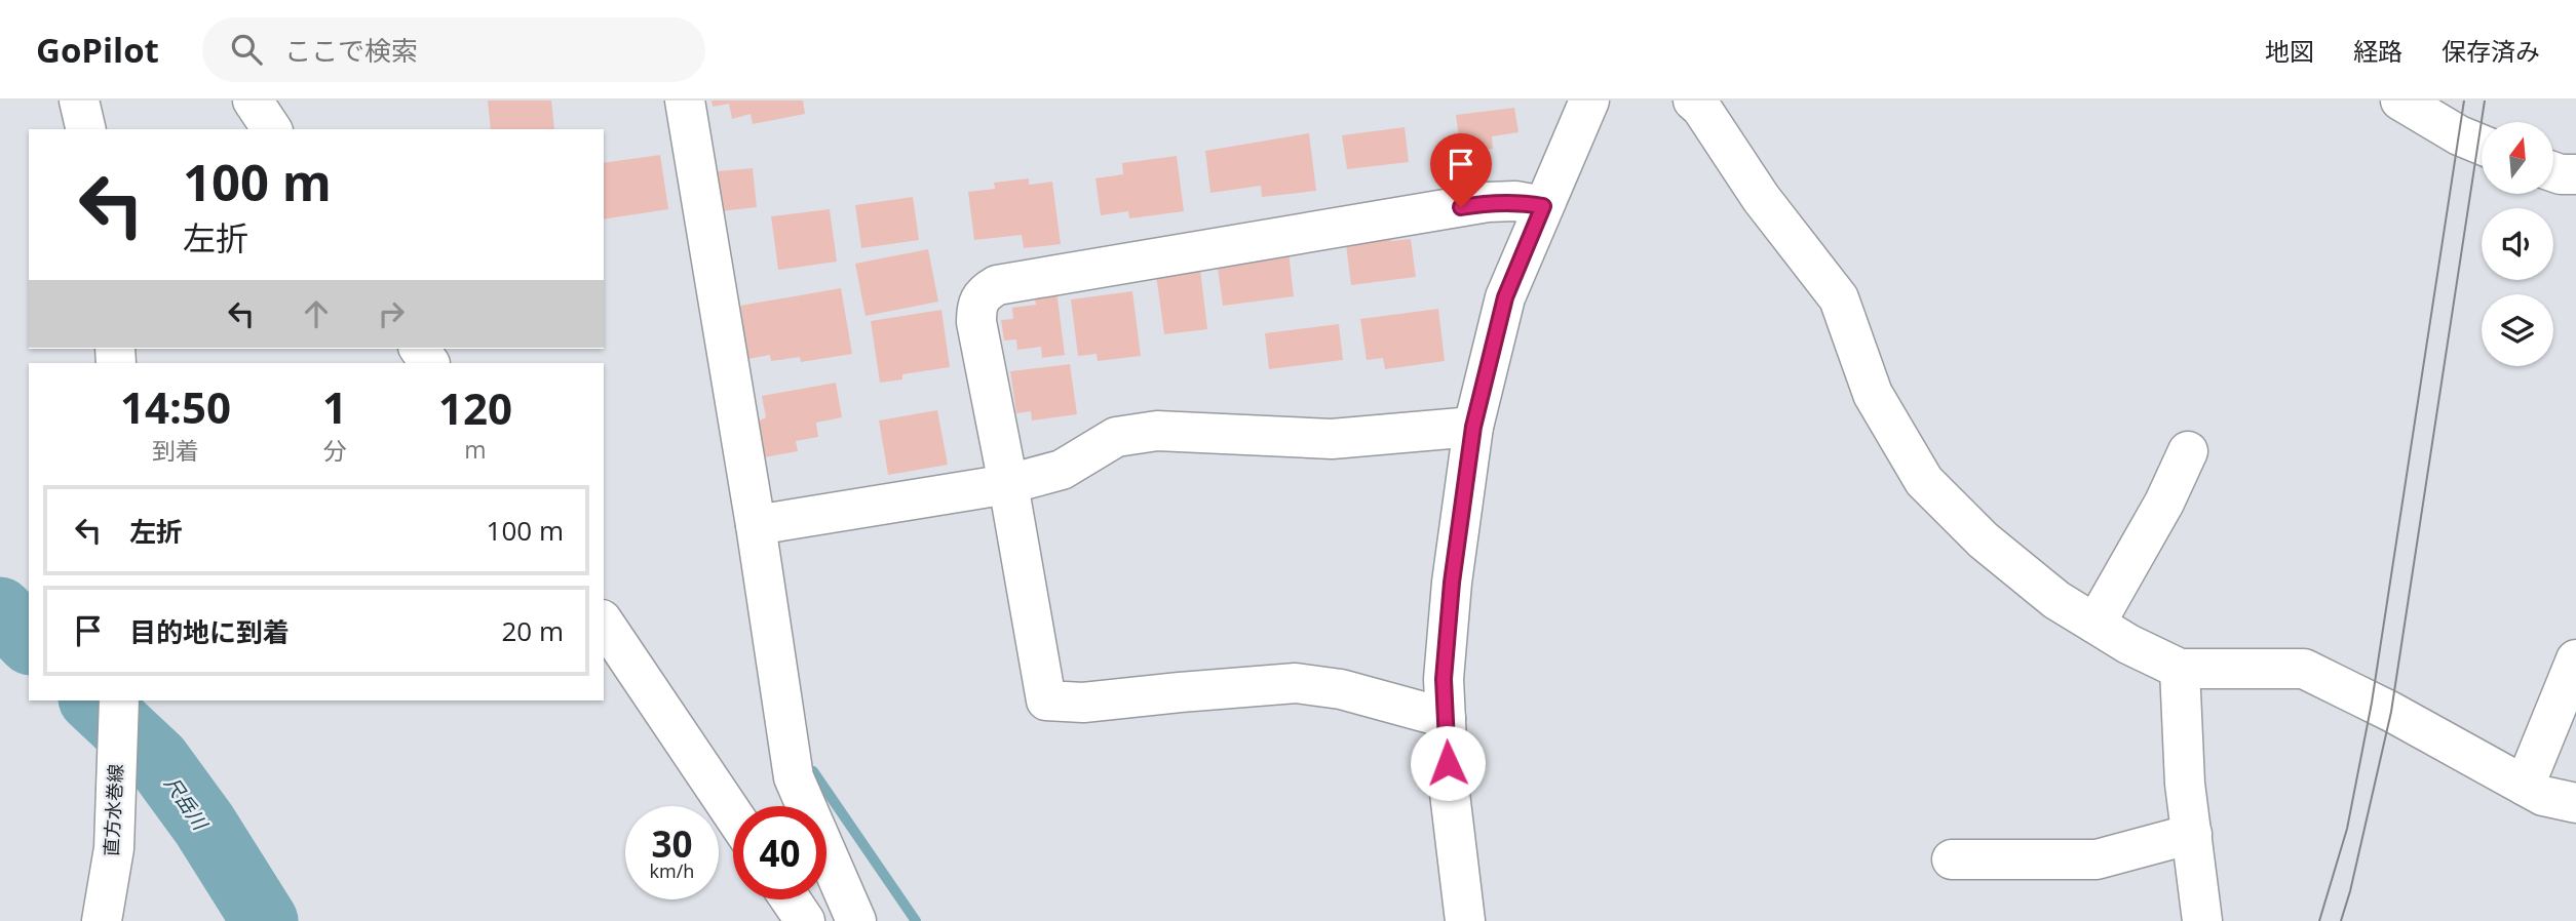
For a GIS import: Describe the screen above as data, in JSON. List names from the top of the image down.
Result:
{
  "streets": {
    "street": ["直方水巻線"]
  },
  "water": ["尺岳川"],
  "north": "top",
  "page": {
    "header": "GoPilot",
    "search": "ここで検索",
    "nav": ["地図", "経路", "保存済み"],
    "turn": ["100 m", "左折"],
    "eta": [
      "14:50",
      "到着",
      "1",
      "分",
      "120",
      "m"
    ],
    "list": [
      {
        "name": "左折",
        "value": "100 m"
      },
      {
        "name": "目的地に到着",
        "value": "20 m"
      }
    ],
    "speed": "30 km/h",
    "limit": "40"
  }
}
